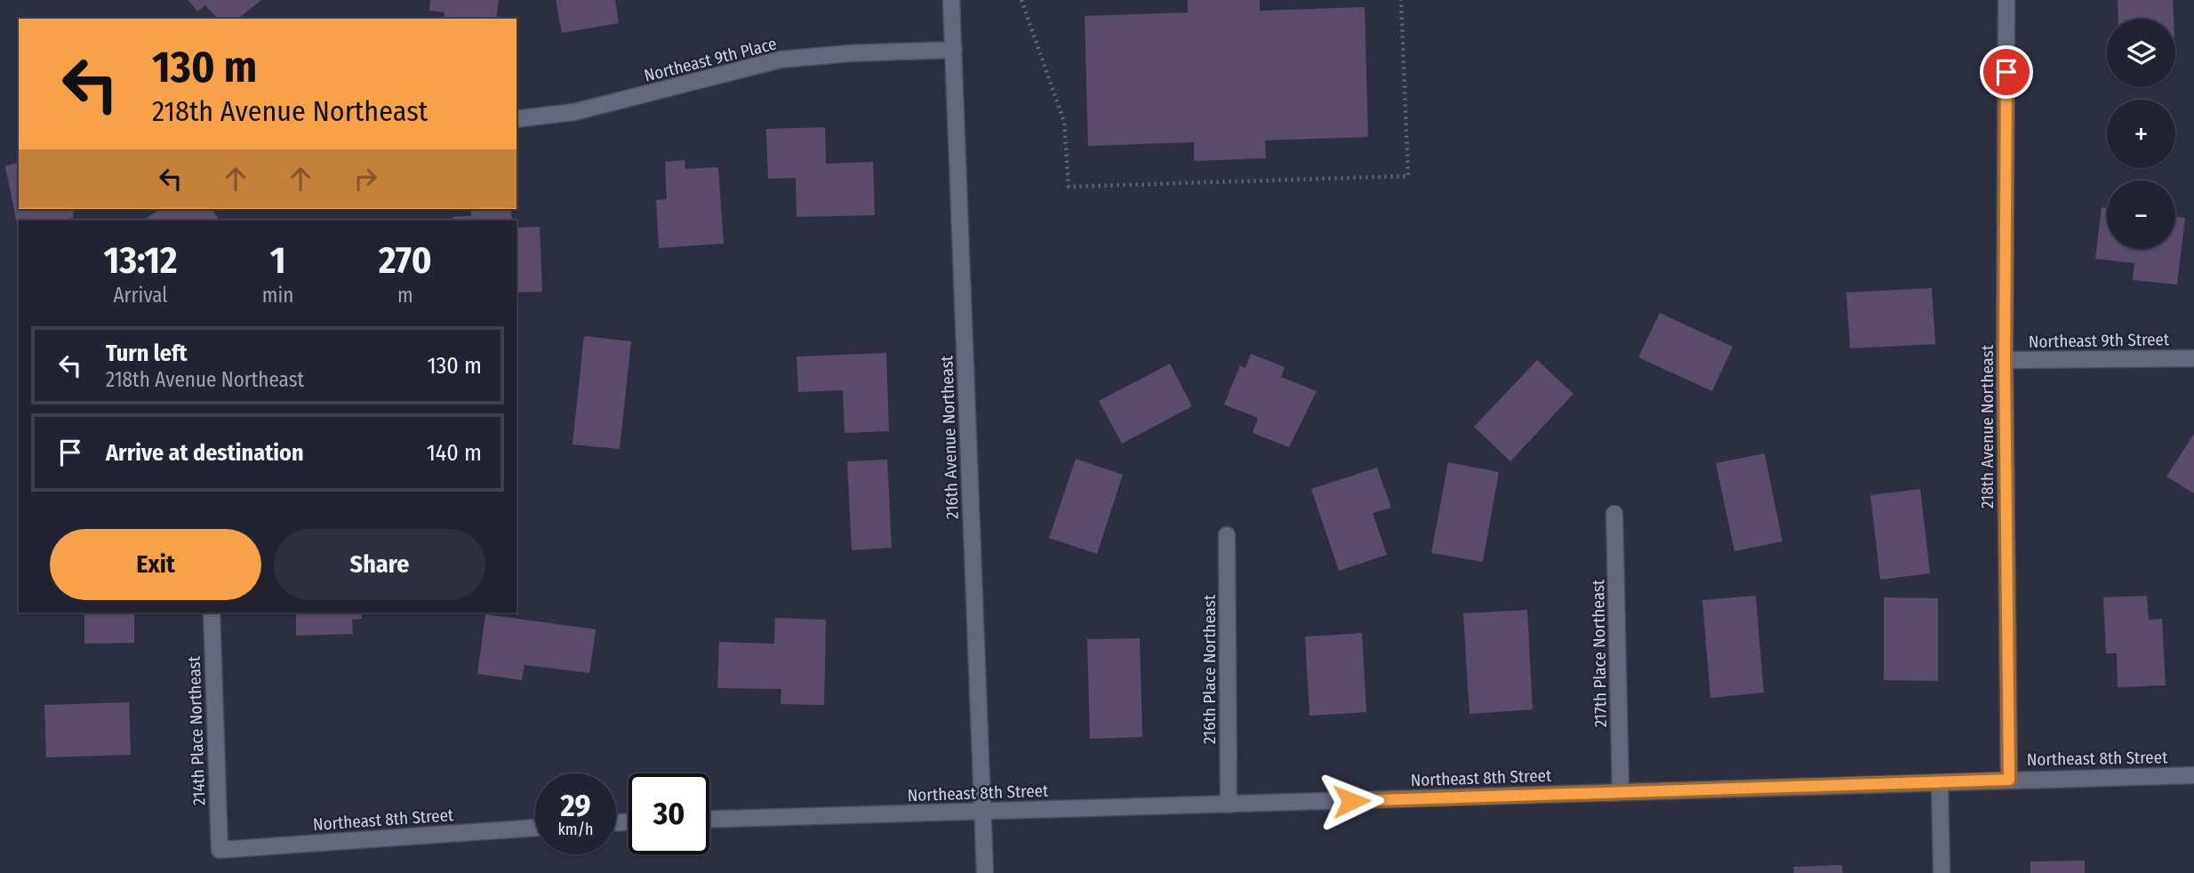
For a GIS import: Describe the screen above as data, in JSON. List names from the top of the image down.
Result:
{
  "streets": {
    "street": [
      "Northeast 9th Place",
      "Northeast 9th Street",
      "218th Avenue Northeast",
      "216th Avenue Northeast",
      "217th Place Northeast",
      "216th Place Northeast",
      "214th Place Northeast",
      "Northeast 8th Street"
    ]
  },
  "crossings": [
    ["Northeast 9th Place", "216th Avenue Northeast"],
    ["Northeast 9th Street", "218th Avenue Northeast"],
    ["218th Avenue Northeast", "Northeast 8th Street"],
    ["216th Avenue Northeast", "Northeast 8th Street"],
    ["217th Place Northeast", "Northeast 8th Street"],
    ["216th Place Northeast", "Northeast 8th Street"],
    ["214th Place Northeast", "Northeast 8th Street"]
  ],
  "page": {
    "map_buttons": ["+", "−"],
    "turn": ["130 m", "218th Avenue Northeast"],
    "eta": [
      "13:12",
      "Arrival",
      "1",
      "min",
      "270",
      "m"
    ],
    "list": [
      {
        "name": "Turn left",
        "note": "218th Avenue Northeast",
        "value": "130 m"
      },
      {
        "name": "Arrive at destination",
        "value": "140 m"
      }
    ],
    "buttons": ["Exit", "Share"],
    "speed": "29 km/h",
    "limit": "30"
  }
}
